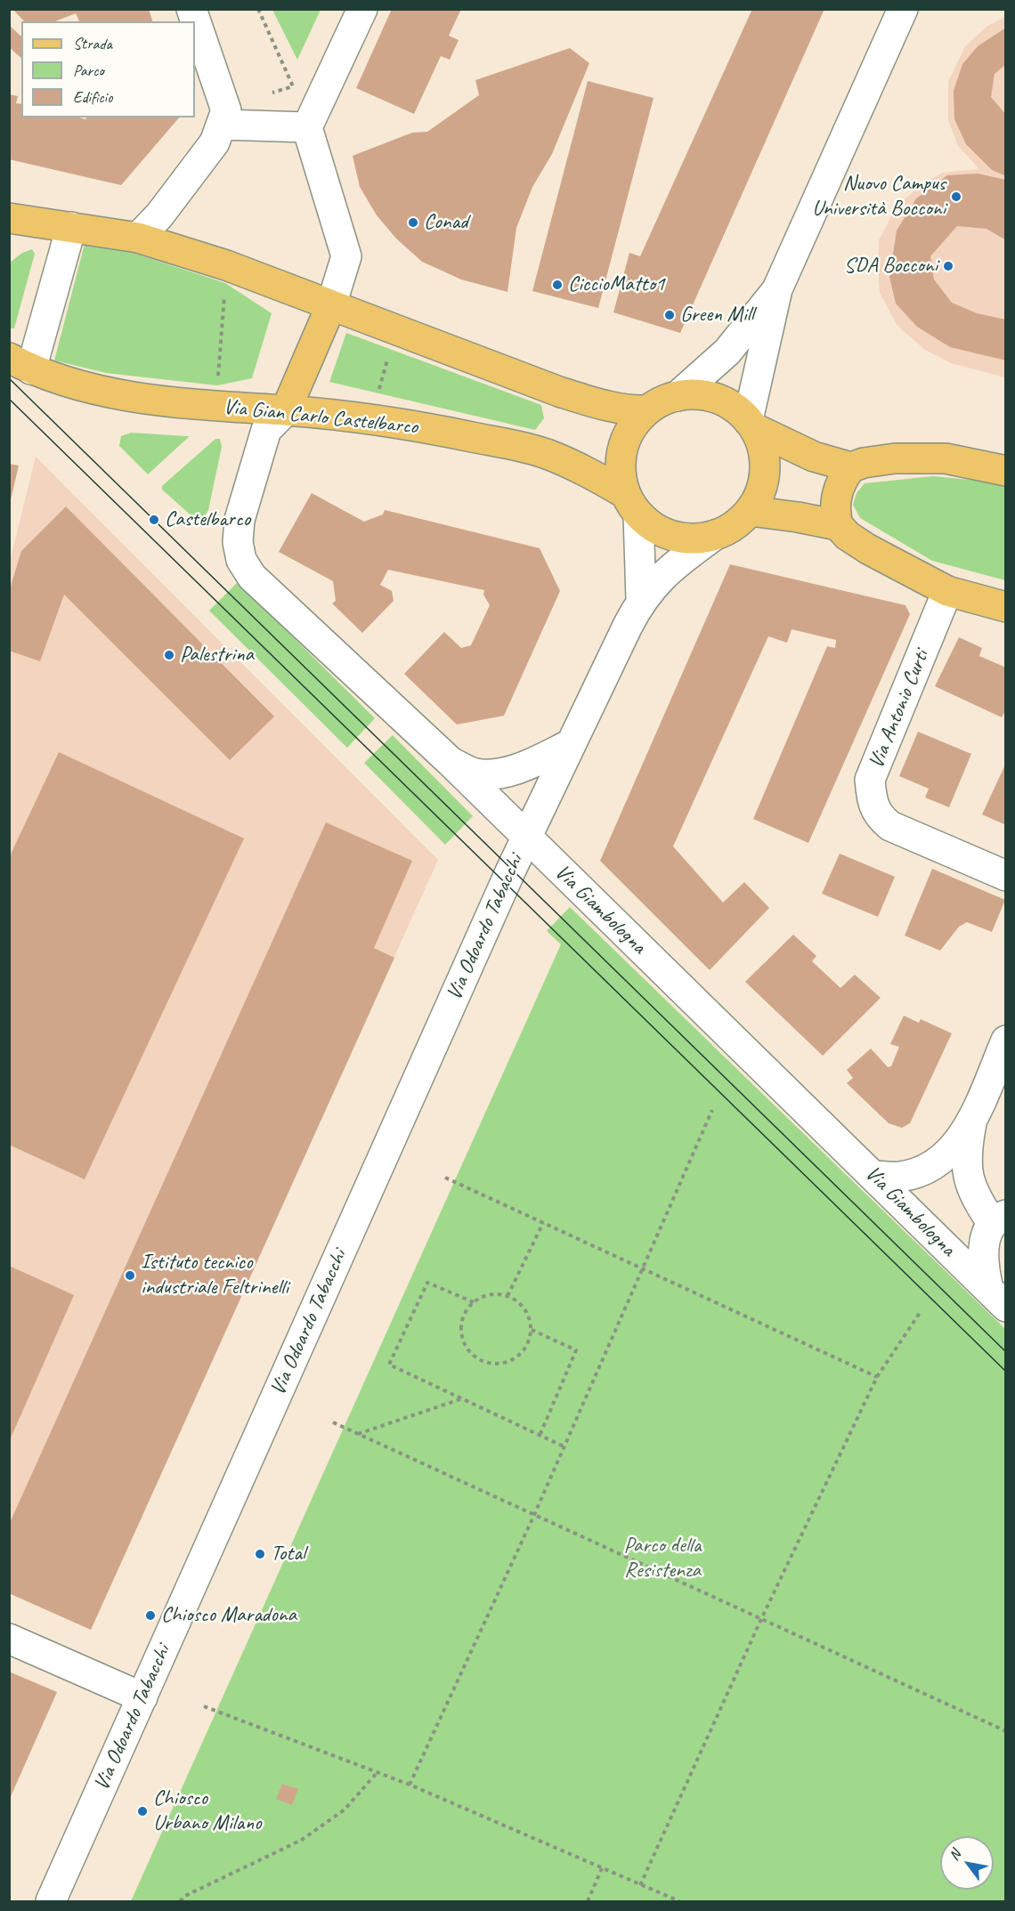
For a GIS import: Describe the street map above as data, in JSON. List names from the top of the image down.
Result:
{
  "streets": {
    "main road": ["Via Gian Carlo Castelbarco"],
    "street": ["Via Antonio Curti", "Via Giambologna", "Via Odoardo Tabacchi"]
  },
  "crossings": [
    ["Via Gian Carlo Castelbarco", "Via Giambologna"],
    ["Via Gian Carlo Castelbarco", "Via Odoardo Tabacchi"],
    ["Via Giambologna", "Via Odoardo Tabacchi"]
  ],
  "parks": ["Parco della Resistenza"],
  "places": [
    "Nuovo Campus Università Bocconi",
    "Conad",
    "SDA Bocconi",
    "CiccioMatto1",
    "Green Mill",
    "Castelbarco",
    "Palestrina",
    "Istituto tecnico industriale Feltrinelli",
    "Total",
    "Chiosco Maradona",
    "Chiosco Urbano Milano"
  ],
  "legend": ["Strada", "Parco", "Edificio"],
  "north": "top left"
}
